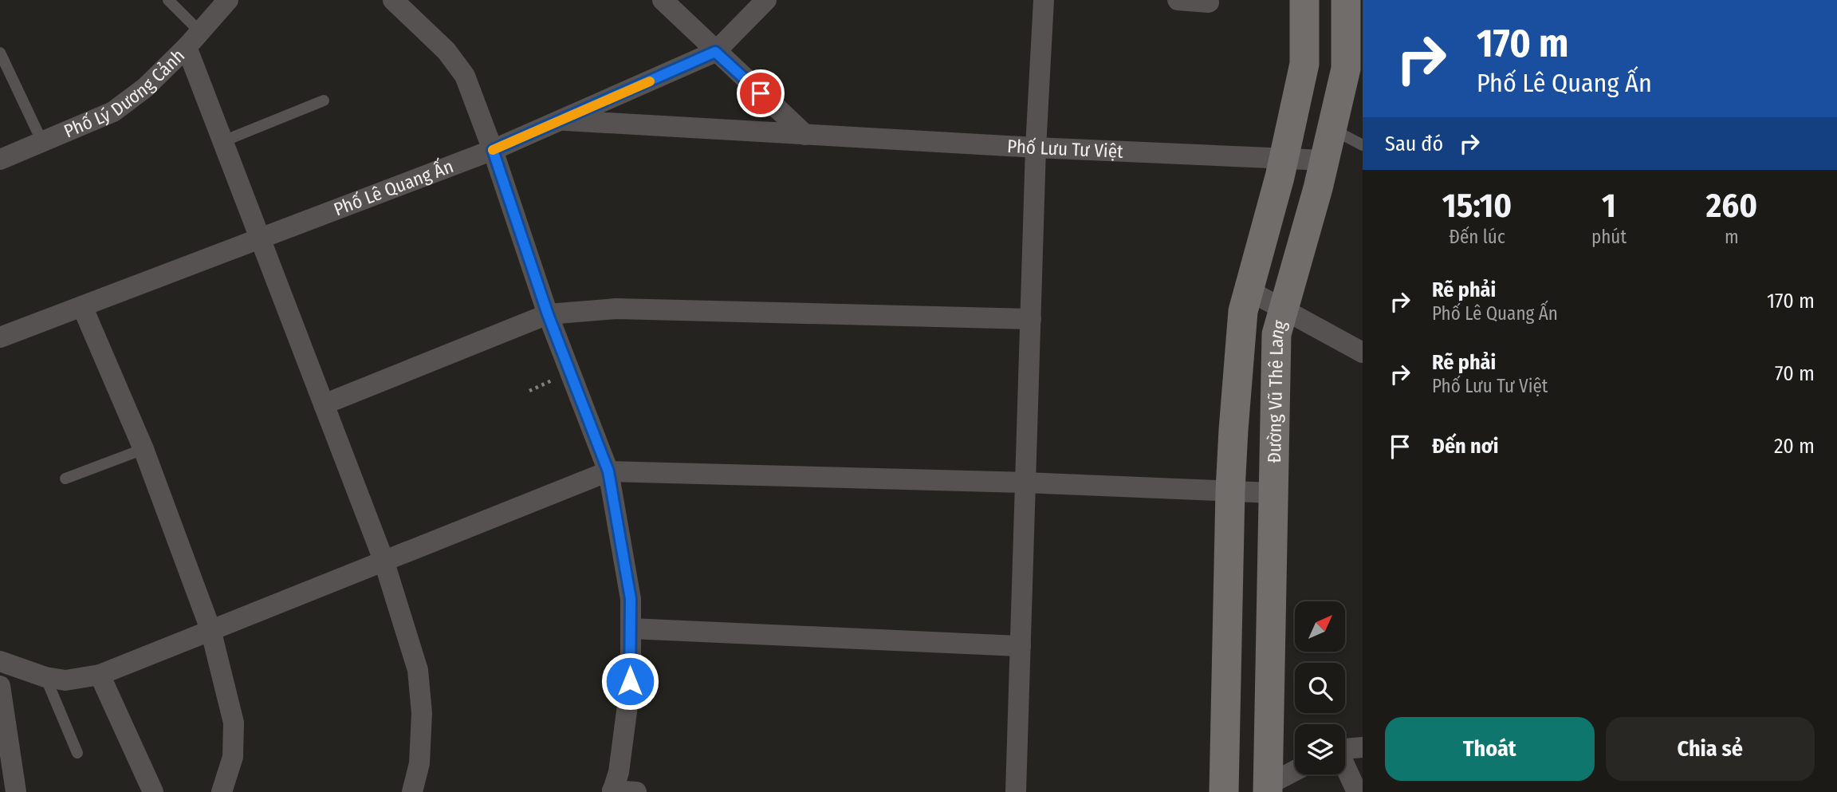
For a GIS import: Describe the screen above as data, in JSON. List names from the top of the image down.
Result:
{
  "streets": {
    "street": [
      "Phố Lý Dương Cảnh",
      "Phố Lưu Tư Việt",
      "Phố Lê Quang Ấn",
      "Đường Vũ Thê Lang"
    ]
  },
  "crossings": [
    ["Phố Lưu Tư Việt", "Phố Lê Quang Ấn"],
    ["Phố Lưu Tư Việt", "Đường Vũ Thê Lang"]
  ],
  "north": "top right",
  "page": {
    "turn": ["170 m", "Phố Lê Quang Ấn"],
    "then": "Sau đó",
    "eta": [
      "15:10",
      "Đến lúc",
      "1",
      "phút",
      "260",
      "m"
    ],
    "list": [
      {
        "name": "Rẽ phải",
        "note": "Phố Lê Quang Ấn",
        "value": "170 m"
      },
      {
        "name": "Rẽ phải",
        "note": "Phố Lưu Tư Việt",
        "value": "70 m"
      },
      {
        "name": "Đến nơi",
        "value": "20 m"
      }
    ],
    "buttons": ["Thoát", "Chia sẻ"]
  }
}
